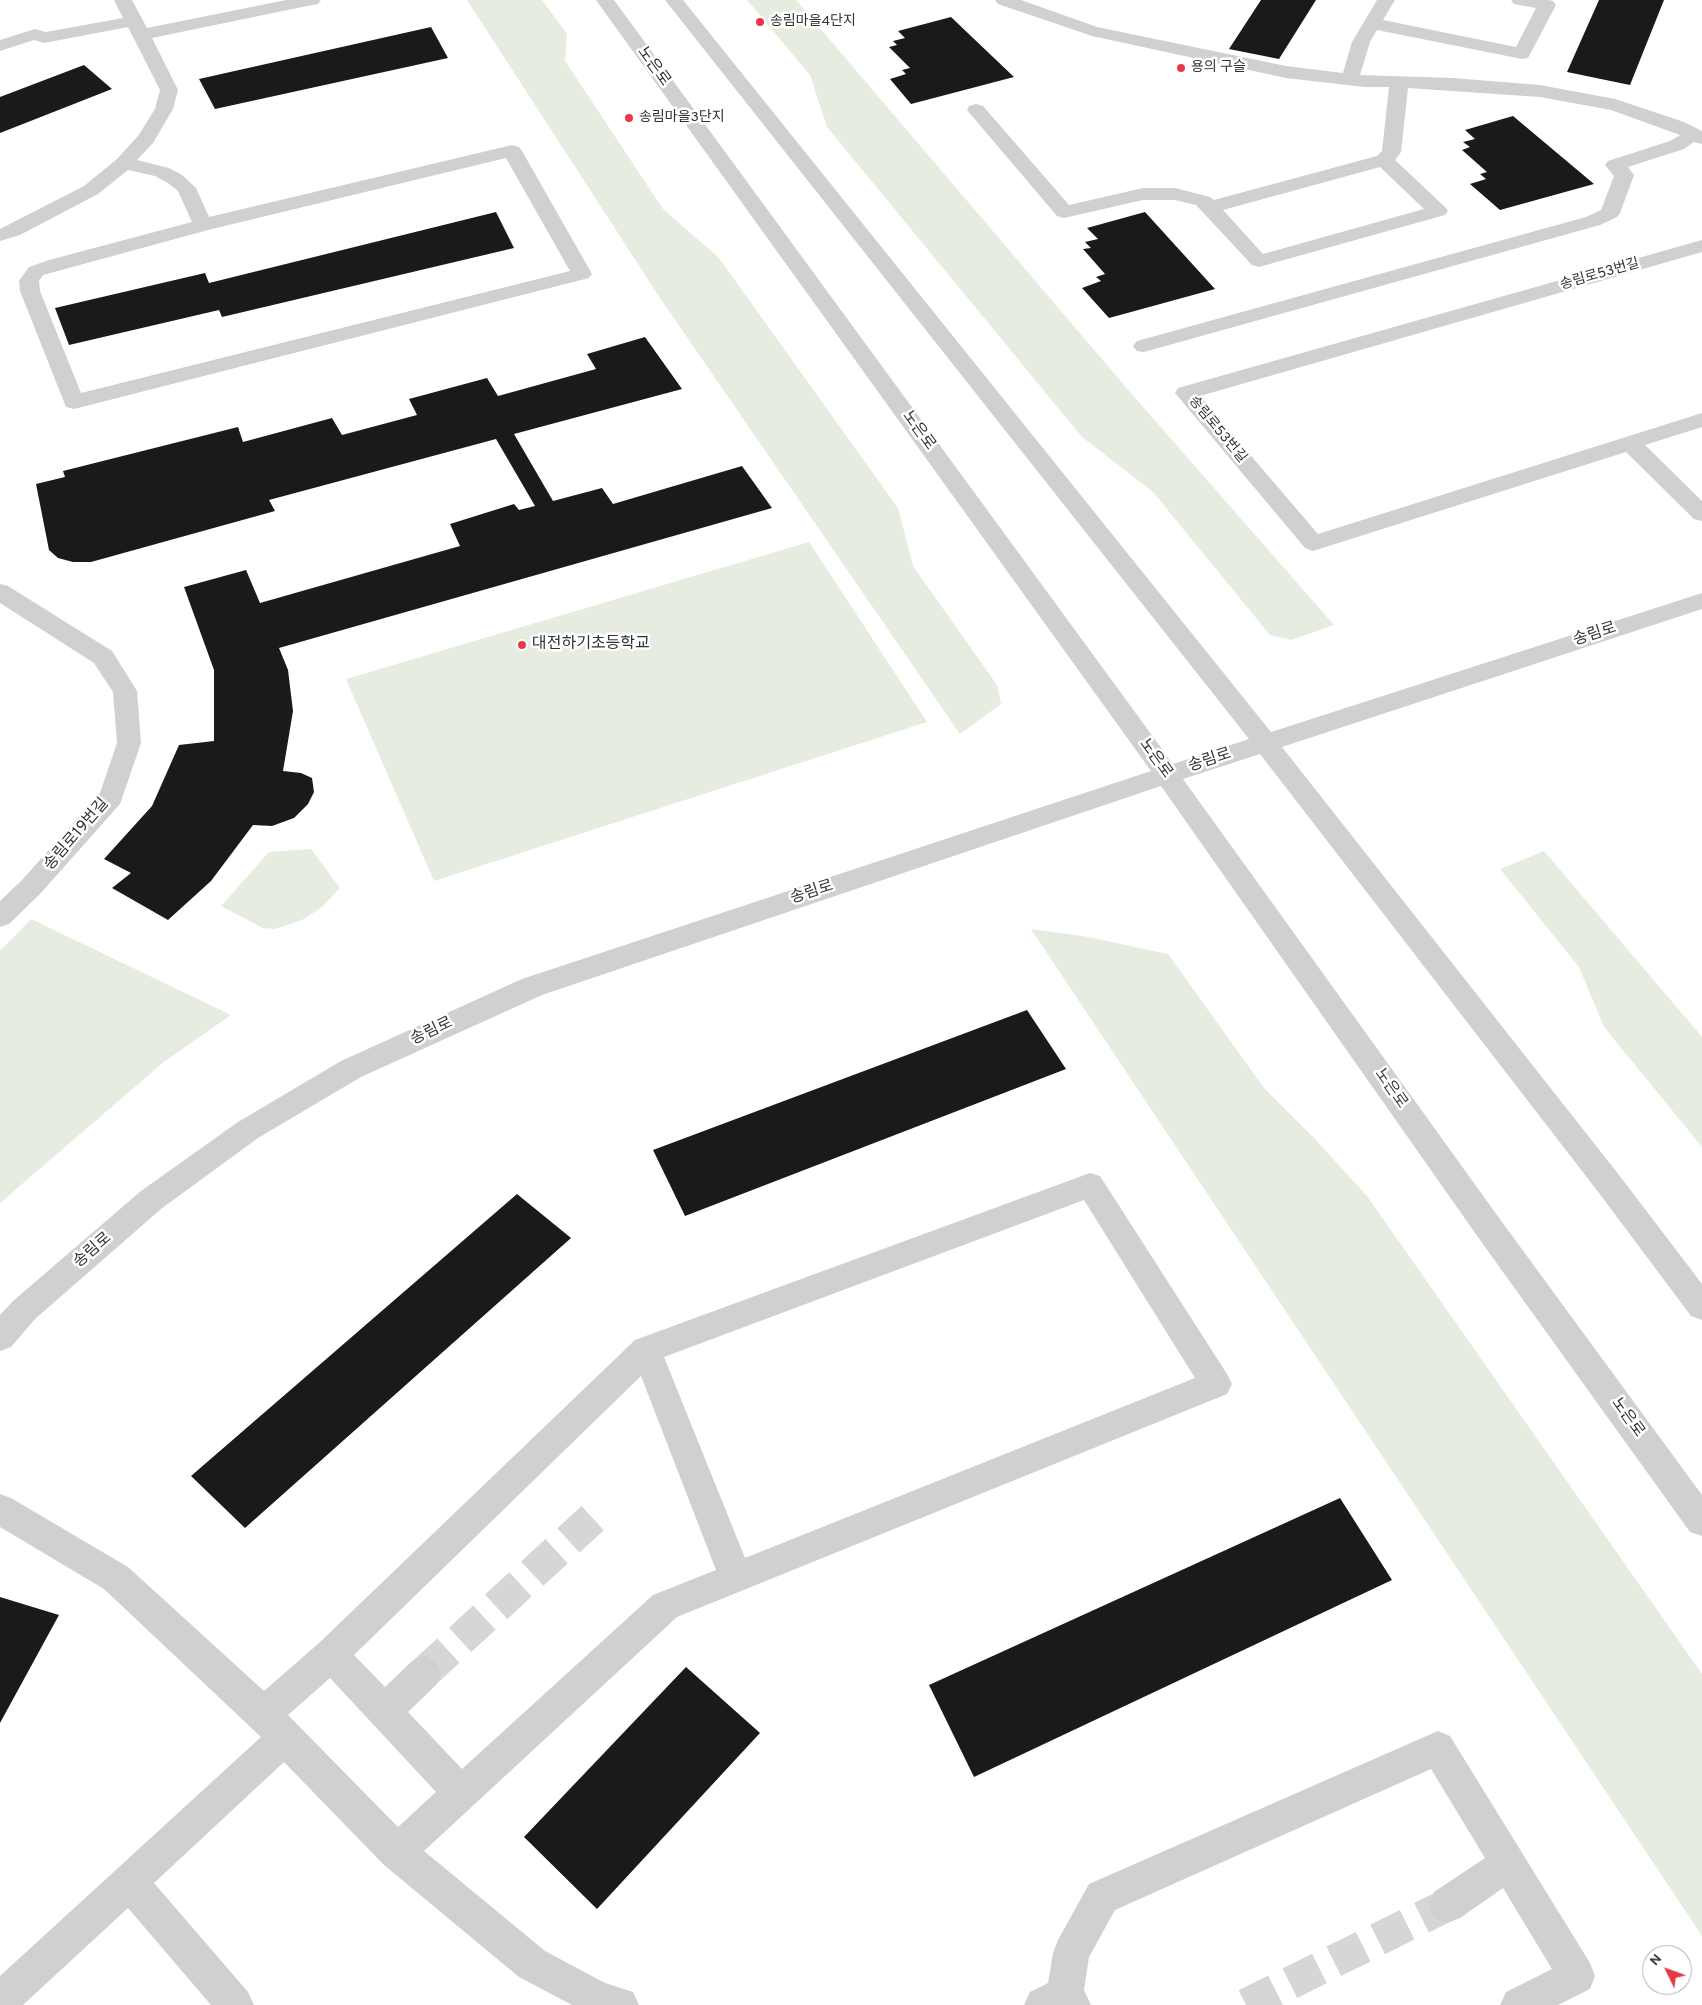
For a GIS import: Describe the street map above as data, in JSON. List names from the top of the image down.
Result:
{
  "streets": {
    "street": [
      "노은로",
      "송림로53번길",
      "송림로",
      "송림로19번길"
    ]
  },
  "crossings": [
    ["노은로", "송림로"]
  ],
  "places": [
    "송림마을4단지",
    "용의 구슬",
    "송림마을3단지",
    "대전하기초등학교"
  ],
  "north": "top left"
}
